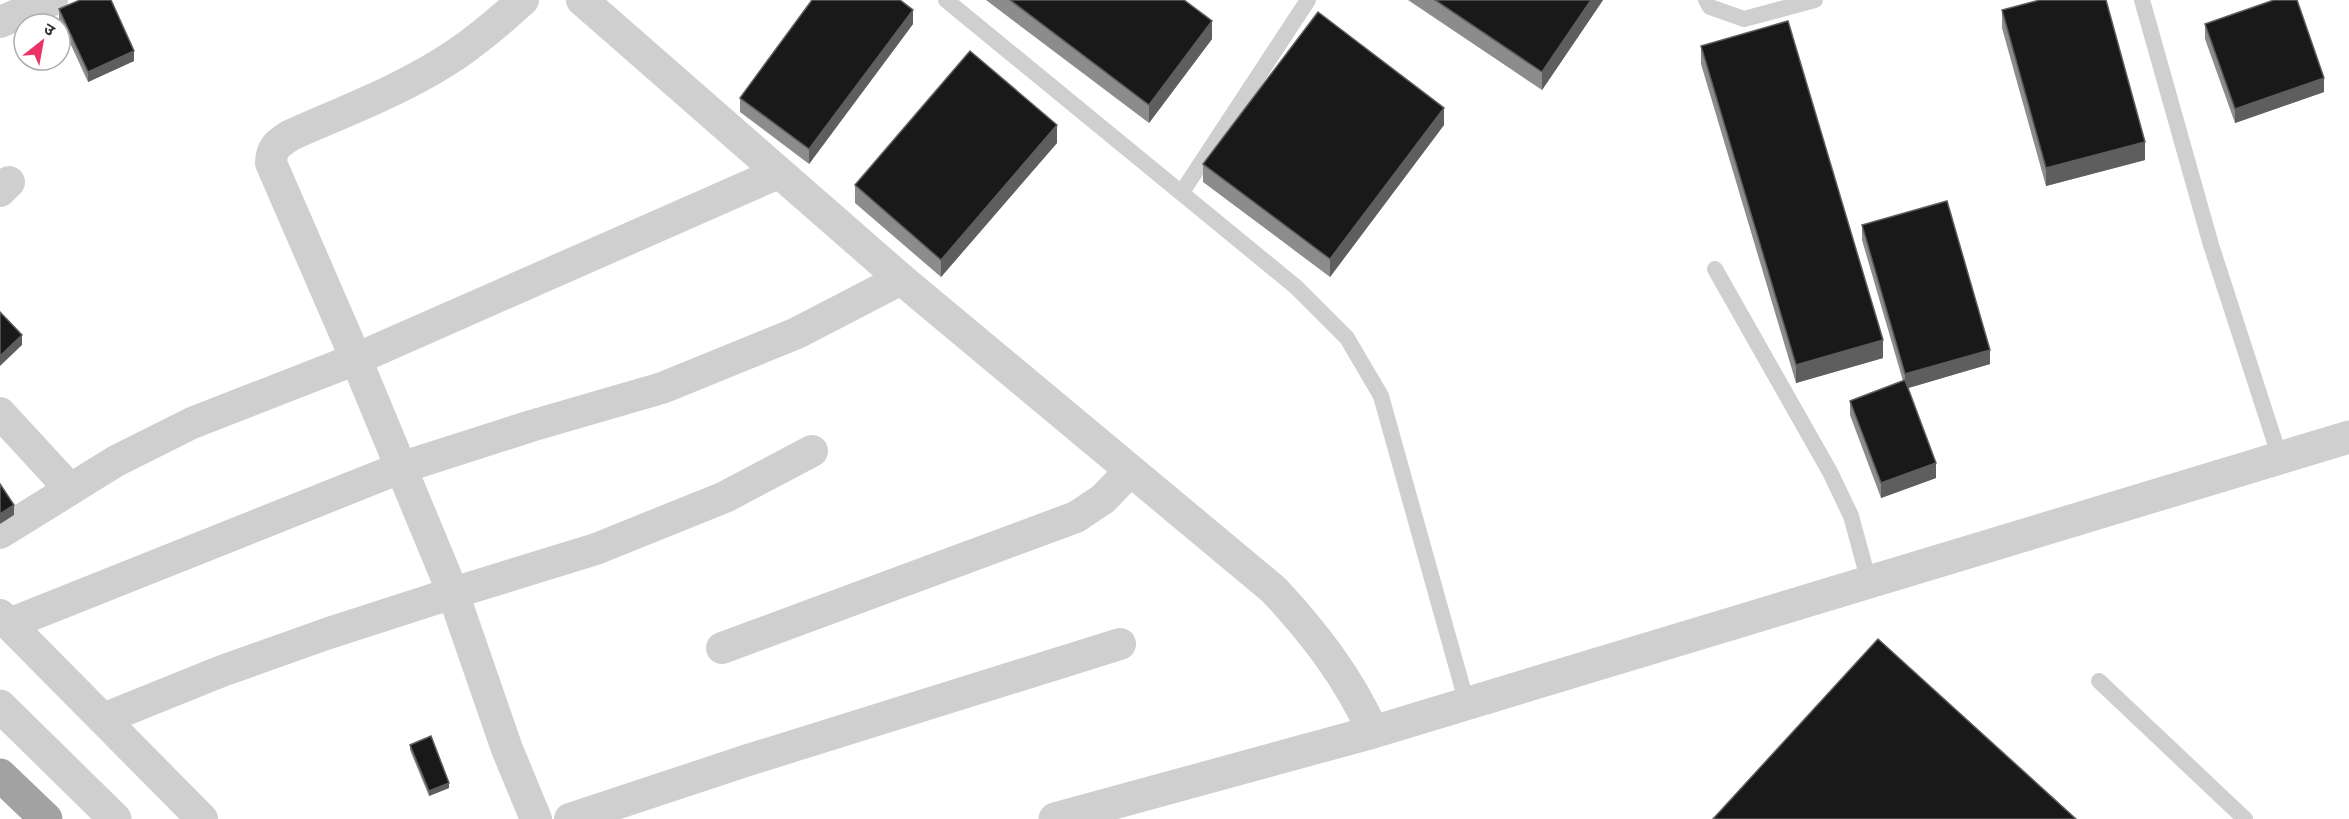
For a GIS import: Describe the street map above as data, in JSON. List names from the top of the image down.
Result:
{
  "north": "top right"
}
